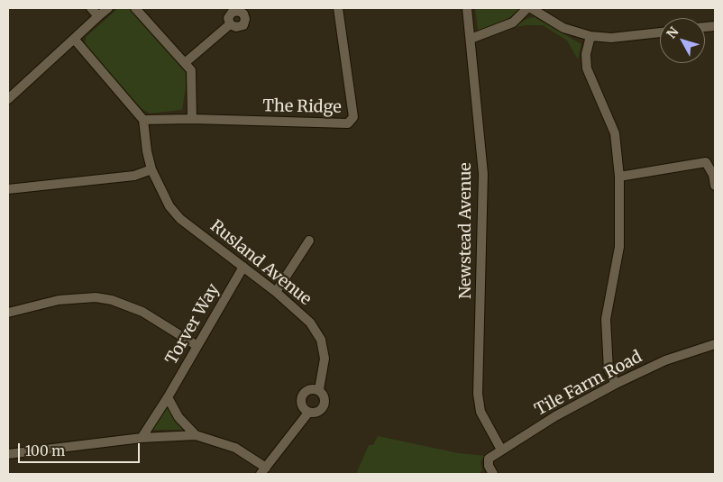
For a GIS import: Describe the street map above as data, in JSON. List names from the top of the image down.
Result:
{
  "streets": {
    "street": [
      "The Ridge",
      "Newstead Avenue",
      "Rusland Avenue",
      "Torver Way",
      "Tile Farm Road"
    ]
  },
  "crossings": [
    ["Newstead Avenue", "Tile Farm Road"],
    ["Rusland Avenue", "Torver Way"]
  ],
  "scale_bar": "100 m",
  "north": "top left"
}
